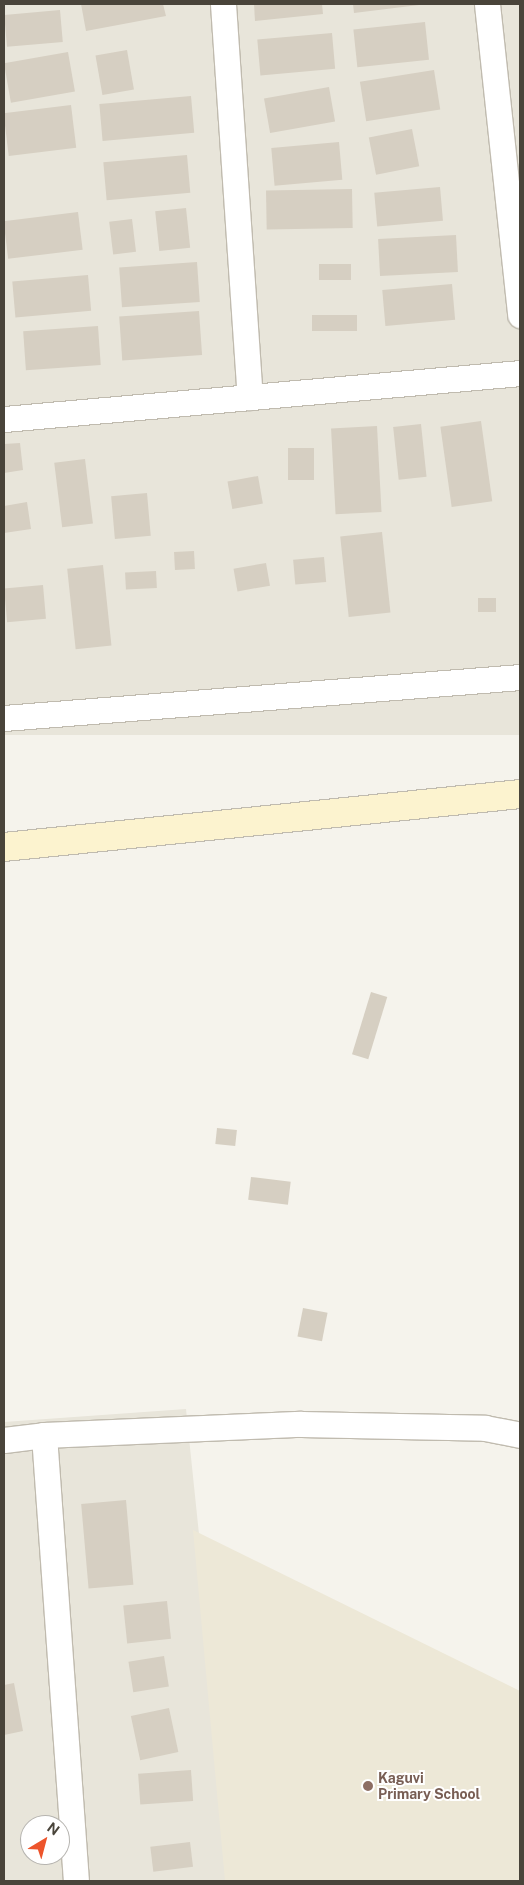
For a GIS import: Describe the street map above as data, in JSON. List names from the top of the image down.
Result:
{
  "places": ["Kaguvi Primary School"],
  "north": "top right"
}
